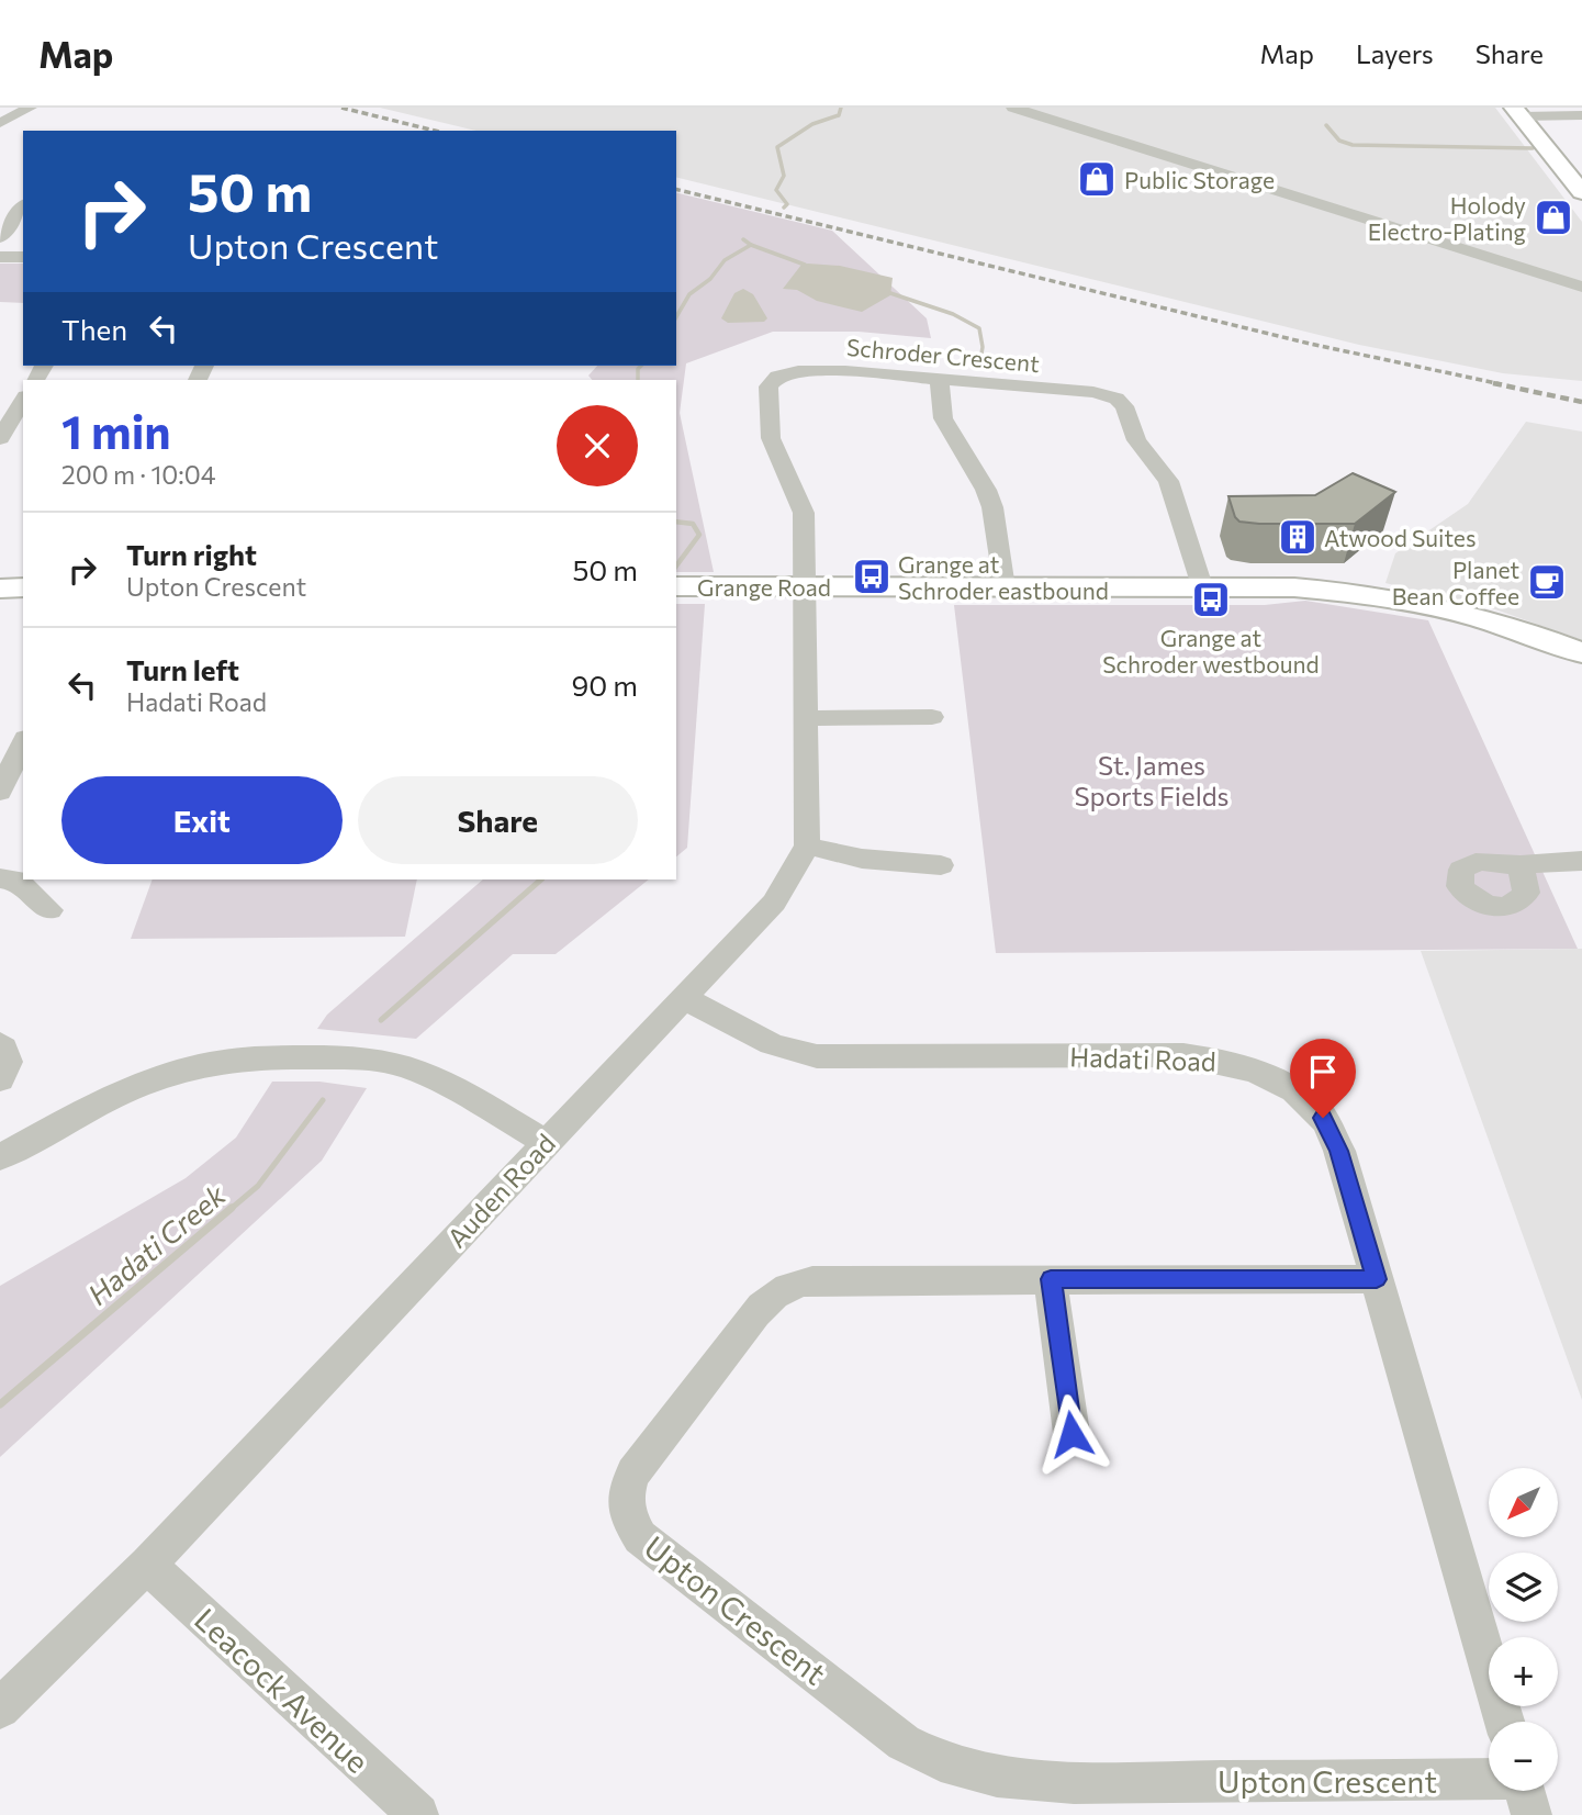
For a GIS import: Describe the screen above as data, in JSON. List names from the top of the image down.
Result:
{
  "streets": {
    "main road": ["Grange Road"],
    "street": [
      "Schroder Crescent",
      "Hadati Road",
      "Auden Road",
      "Upton Crescent",
      "Leacock Avenue"
    ]
  },
  "crossings": [
    ["Schroder Crescent", "Grange Road"],
    ["Schroder Crescent", "Auden Road"],
    ["Grange Road", "Auden Road"],
    ["Hadati Road", "Auden Road"],
    ["Hadati Road", "Upton Crescent"],
    ["Auden Road", "Leacock Avenue"]
  ],
  "water": ["Hadati Creek"],
  "parks": ["St. James Sports Fields"],
  "places": {
    "shop": ["Public Storage", "Holody Electro-Plating"],
    "building": ["Atwood Suites"],
    "bus stop": ["Grange at Schroder eastbound", "Grange at Schroder westbound"],
    "cafe": ["Planet Bean Coffee"]
  },
  "north": "bottom left",
  "page": {
    "header": "Map",
    "nav": ["Map", "Layers", "Share"],
    "turn": ["50 m", "Upton Crescent"],
    "then": "Then",
    "heading": ["1 min", "200 m · 10:04"],
    "list": [
      {
        "name": "Turn right",
        "note": "Upton Crescent",
        "value": "50 m"
      },
      {
        "name": "Turn left",
        "note": "Hadati Road",
        "value": "90 m"
      }
    ],
    "buttons": ["Exit", "Share"],
    "map_buttons": ["+", "−"]
  }
}
